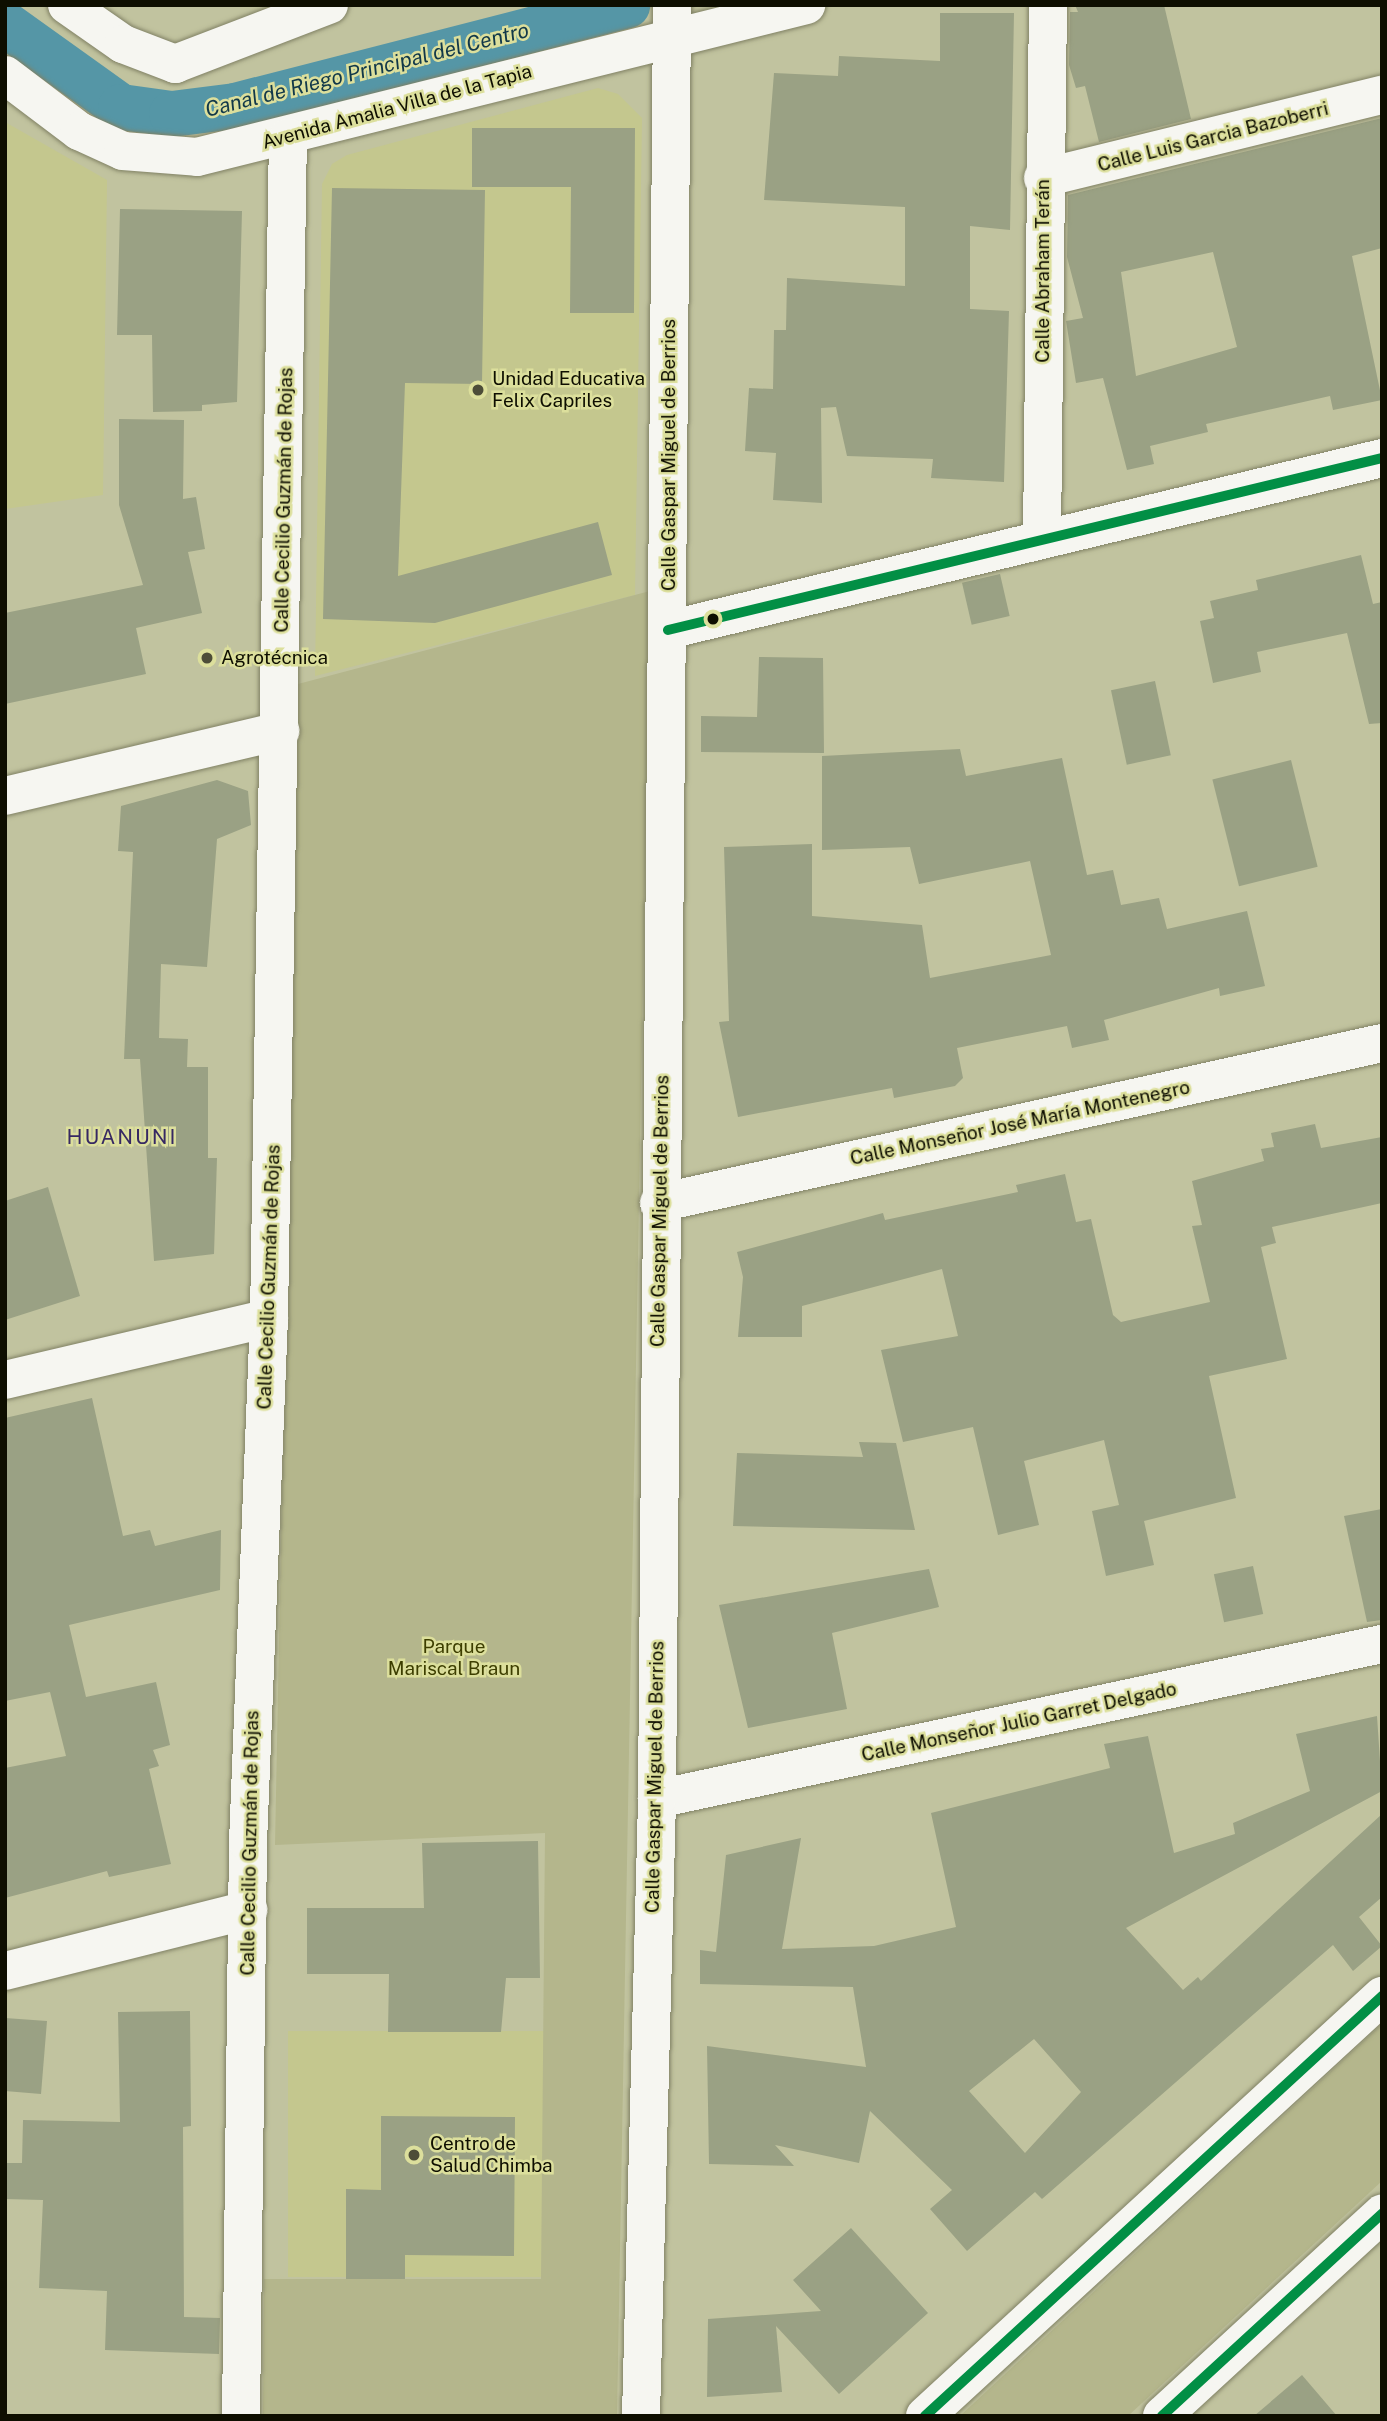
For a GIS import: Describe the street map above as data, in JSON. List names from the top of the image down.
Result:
{
  "streets": {
    "street": [
      "Avenida Amalia Villa de la Tapia",
      "Calle Luis Garcia Bazoberri",
      "Calle Abraham Terán",
      "Calle Gaspar Miguel de Berrios",
      "Calle Cecilio Guzmán de Rojas",
      "Calle Monseñor José María Montenegro",
      "Calle Monseñor Julio Garret Delgado"
    ]
  },
  "crossings": [
    ["Avenida Amalia Villa de la Tapia", "Calle Gaspar Miguel de Berrios"],
    ["Avenida Amalia Villa de la Tapia", "Calle Cecilio Guzmán de Rojas"],
    ["Calle Luis Garcia Bazoberri", "Calle Abraham Terán"],
    ["Calle Gaspar Miguel de Berrios", "Calle Monseñor José María Montenegro"],
    ["Calle Gaspar Miguel de Berrios", "Calle Monseñor Julio Garret Delgado"]
  ],
  "districts": ["HUANUNI"],
  "water": ["Canal de Riego Principal del Centro"],
  "parks": ["Parque Mariscal Braun"],
  "places": ["Unidad Educativa Felix Capriles", "Agrotécnica", "Centro de Salud Chimba"]
}
